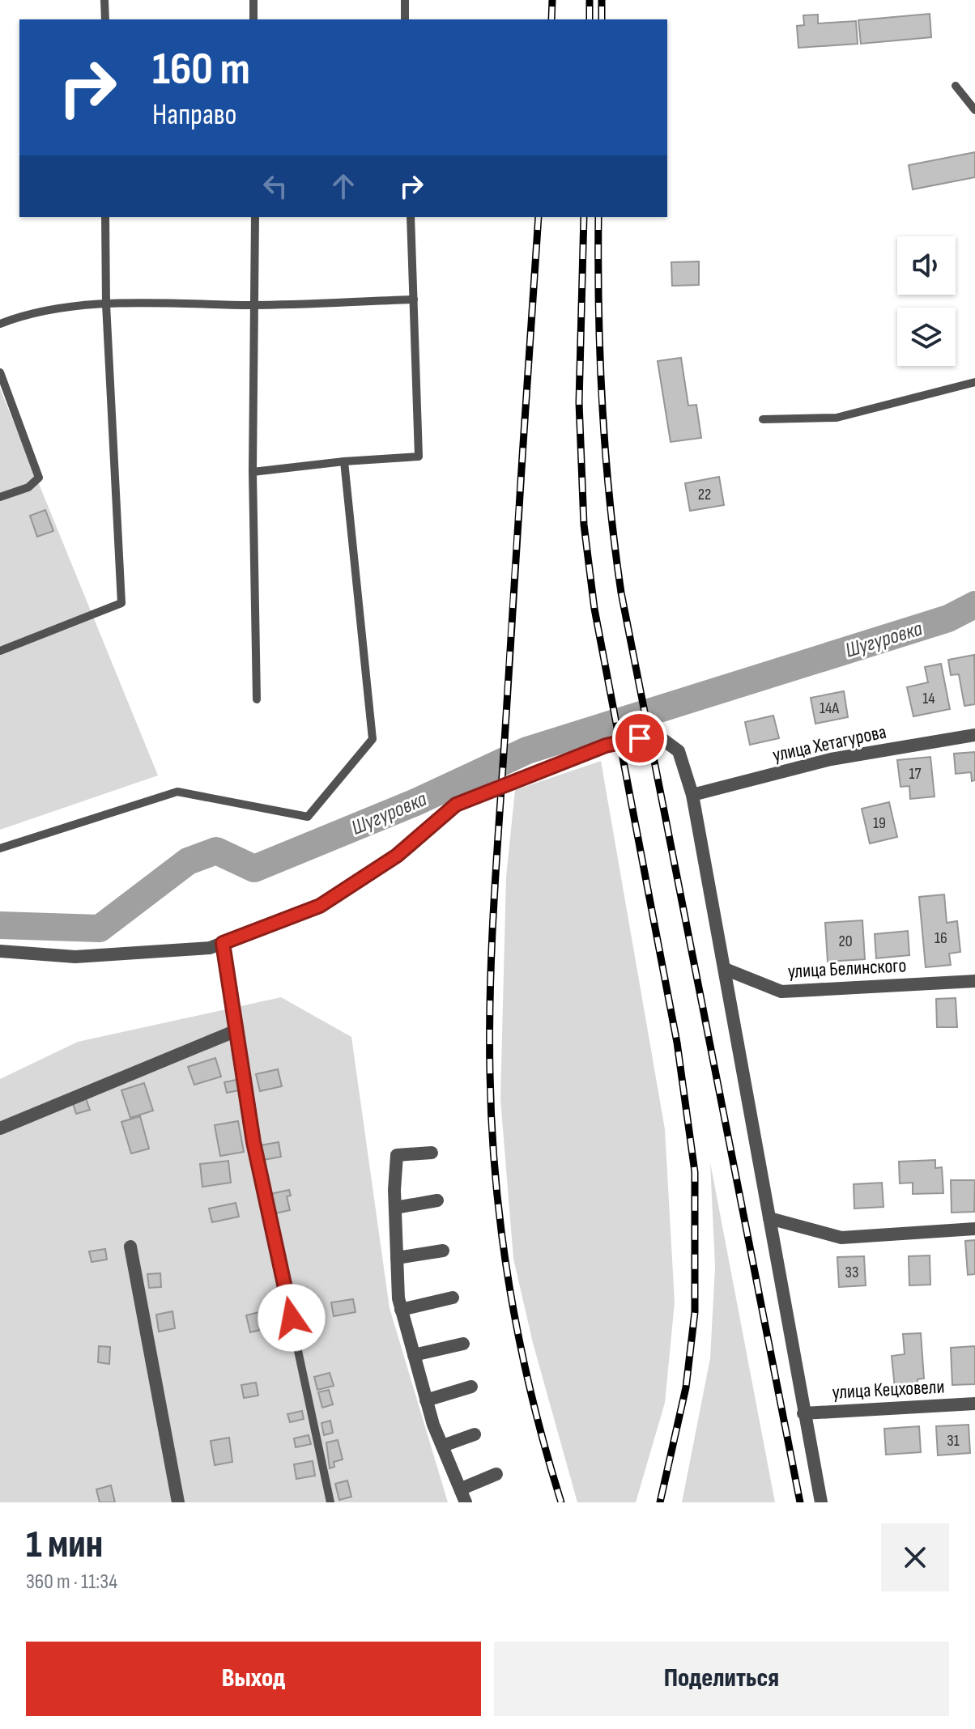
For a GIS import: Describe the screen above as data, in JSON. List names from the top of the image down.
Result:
{
  "streets": {
    "street": ["улица Хетагурова", "улица Белинского", "улица Кецховели"]
  },
  "water": ["Шугуровка"],
  "house_numbers": [
    "22",
    "14",
    "14А",
    "17",
    "19",
    "16",
    "20",
    "33",
    "31"
  ],
  "page": {
    "turn": ["160 m", "Направо"],
    "heading": ["1 мин", "360 m · 11:34"],
    "buttons": ["Выход", "Поделиться"]
  }
}
